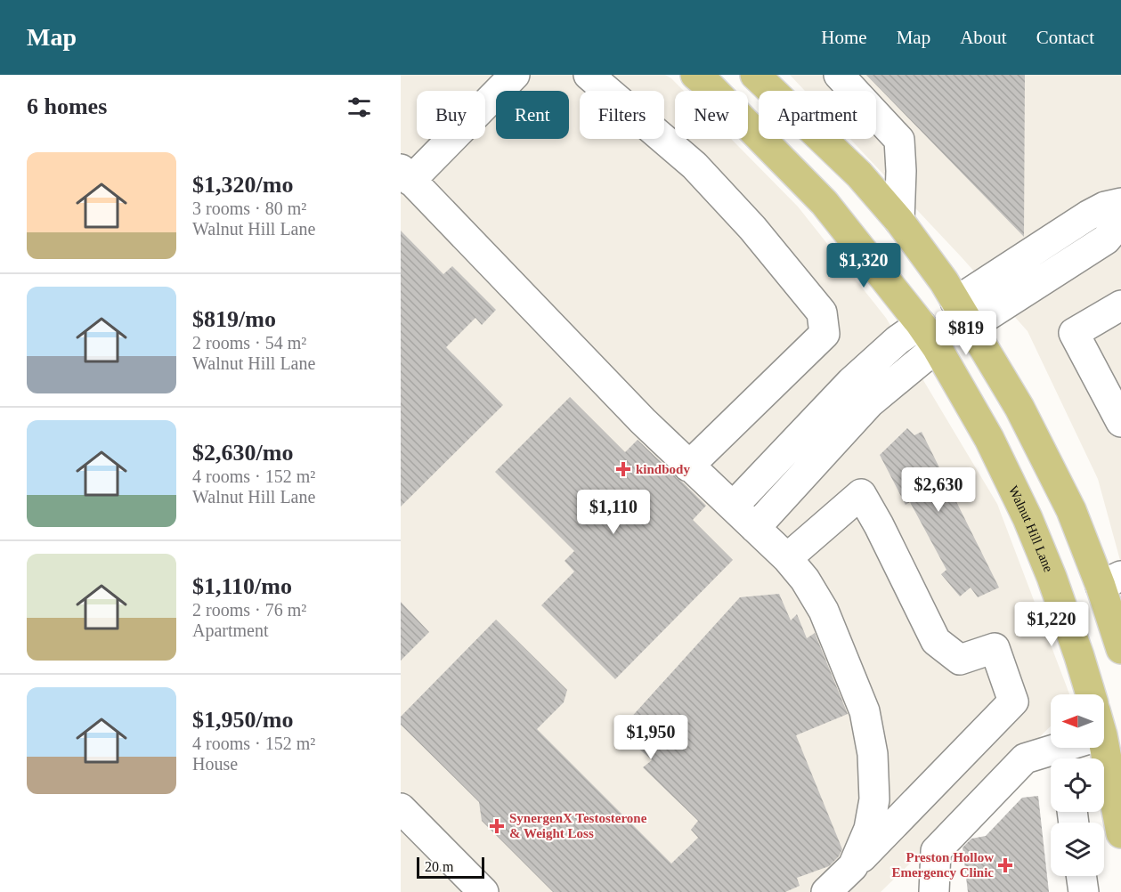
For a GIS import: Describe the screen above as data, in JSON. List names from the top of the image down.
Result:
{
  "streets": {
    "main road": ["Walnut Hill Lane"]
  },
  "places": {
    "health": ["kindbody", "SynergenX Testosterone & Weight Loss", "Preston Hollow Emergency Clinic"]
  },
  "scale_bar": "20 m",
  "north": "left",
  "page": {
    "header": "Map",
    "nav": [
      "Home",
      "Map",
      "About",
      "Contact"
    ],
    "heading": "6 homes",
    "chip": [
      "Buy",
      "Rent",
      "Filters",
      "New",
      "Apartment"
    ],
    "list": [
      {
        "name": "$1,320/mo",
        "note": "3 rooms · 80 m² · Walnut Hill Lane"
      },
      {
        "name": "$819/mo",
        "note": "2 rooms · 54 m² · Walnut Hill Lane"
      },
      {
        "name": "$2,630/mo",
        "note": "4 rooms · 152 m² · Walnut Hill Lane"
      },
      {
        "name": "$1,110/mo",
        "note": "2 rooms · 76 m² · Apartment"
      },
      {
        "name": "$1,950/mo",
        "note": "4 rooms · 152 m² · House"
      }
    ],
    "price": [
      "$1,320",
      "$819",
      "$2,630",
      "$1,110",
      "$1,220",
      "$1,950"
    ],
    "scale": "20 m"
  }
}
